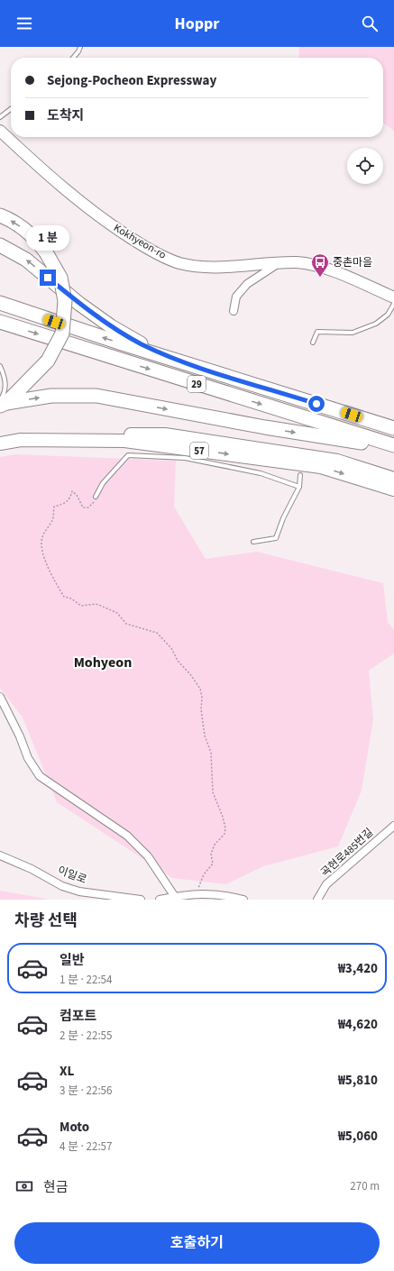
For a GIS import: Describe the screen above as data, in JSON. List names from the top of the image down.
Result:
{
  "streets": {
    "highway": ["29", "57"],
    "main road": ["Kokhyeon-ro"],
    "street": ["곡현로485번길", "이일로"]
  },
  "districts": ["Mohyeon"],
  "places": {
    "bus stop": ["중촌마을"]
  },
  "page": {
    "header": "Hoppr",
    "banner": ["Sejong-Pocheon Expressway", "도착지"],
    "bubble": "1 분",
    "heading": "차량 선택",
    "list": [
      {
        "name": "일반",
        "note": "1 분 · 22:54",
        "value": "₩3,420"
      },
      {
        "name": "컴포트",
        "note": "2 분 · 22:55",
        "value": "₩4,620"
      },
      {
        "name": "XL",
        "note": "3 분 · 22:56",
        "value": "₩5,810"
      },
      {
        "name": "Moto",
        "note": "4 분 · 22:57",
        "value": "₩5,060"
      }
    ],
    "pay": ["현금", "270 m"],
    "buttons": "호출하기"
  }
}
